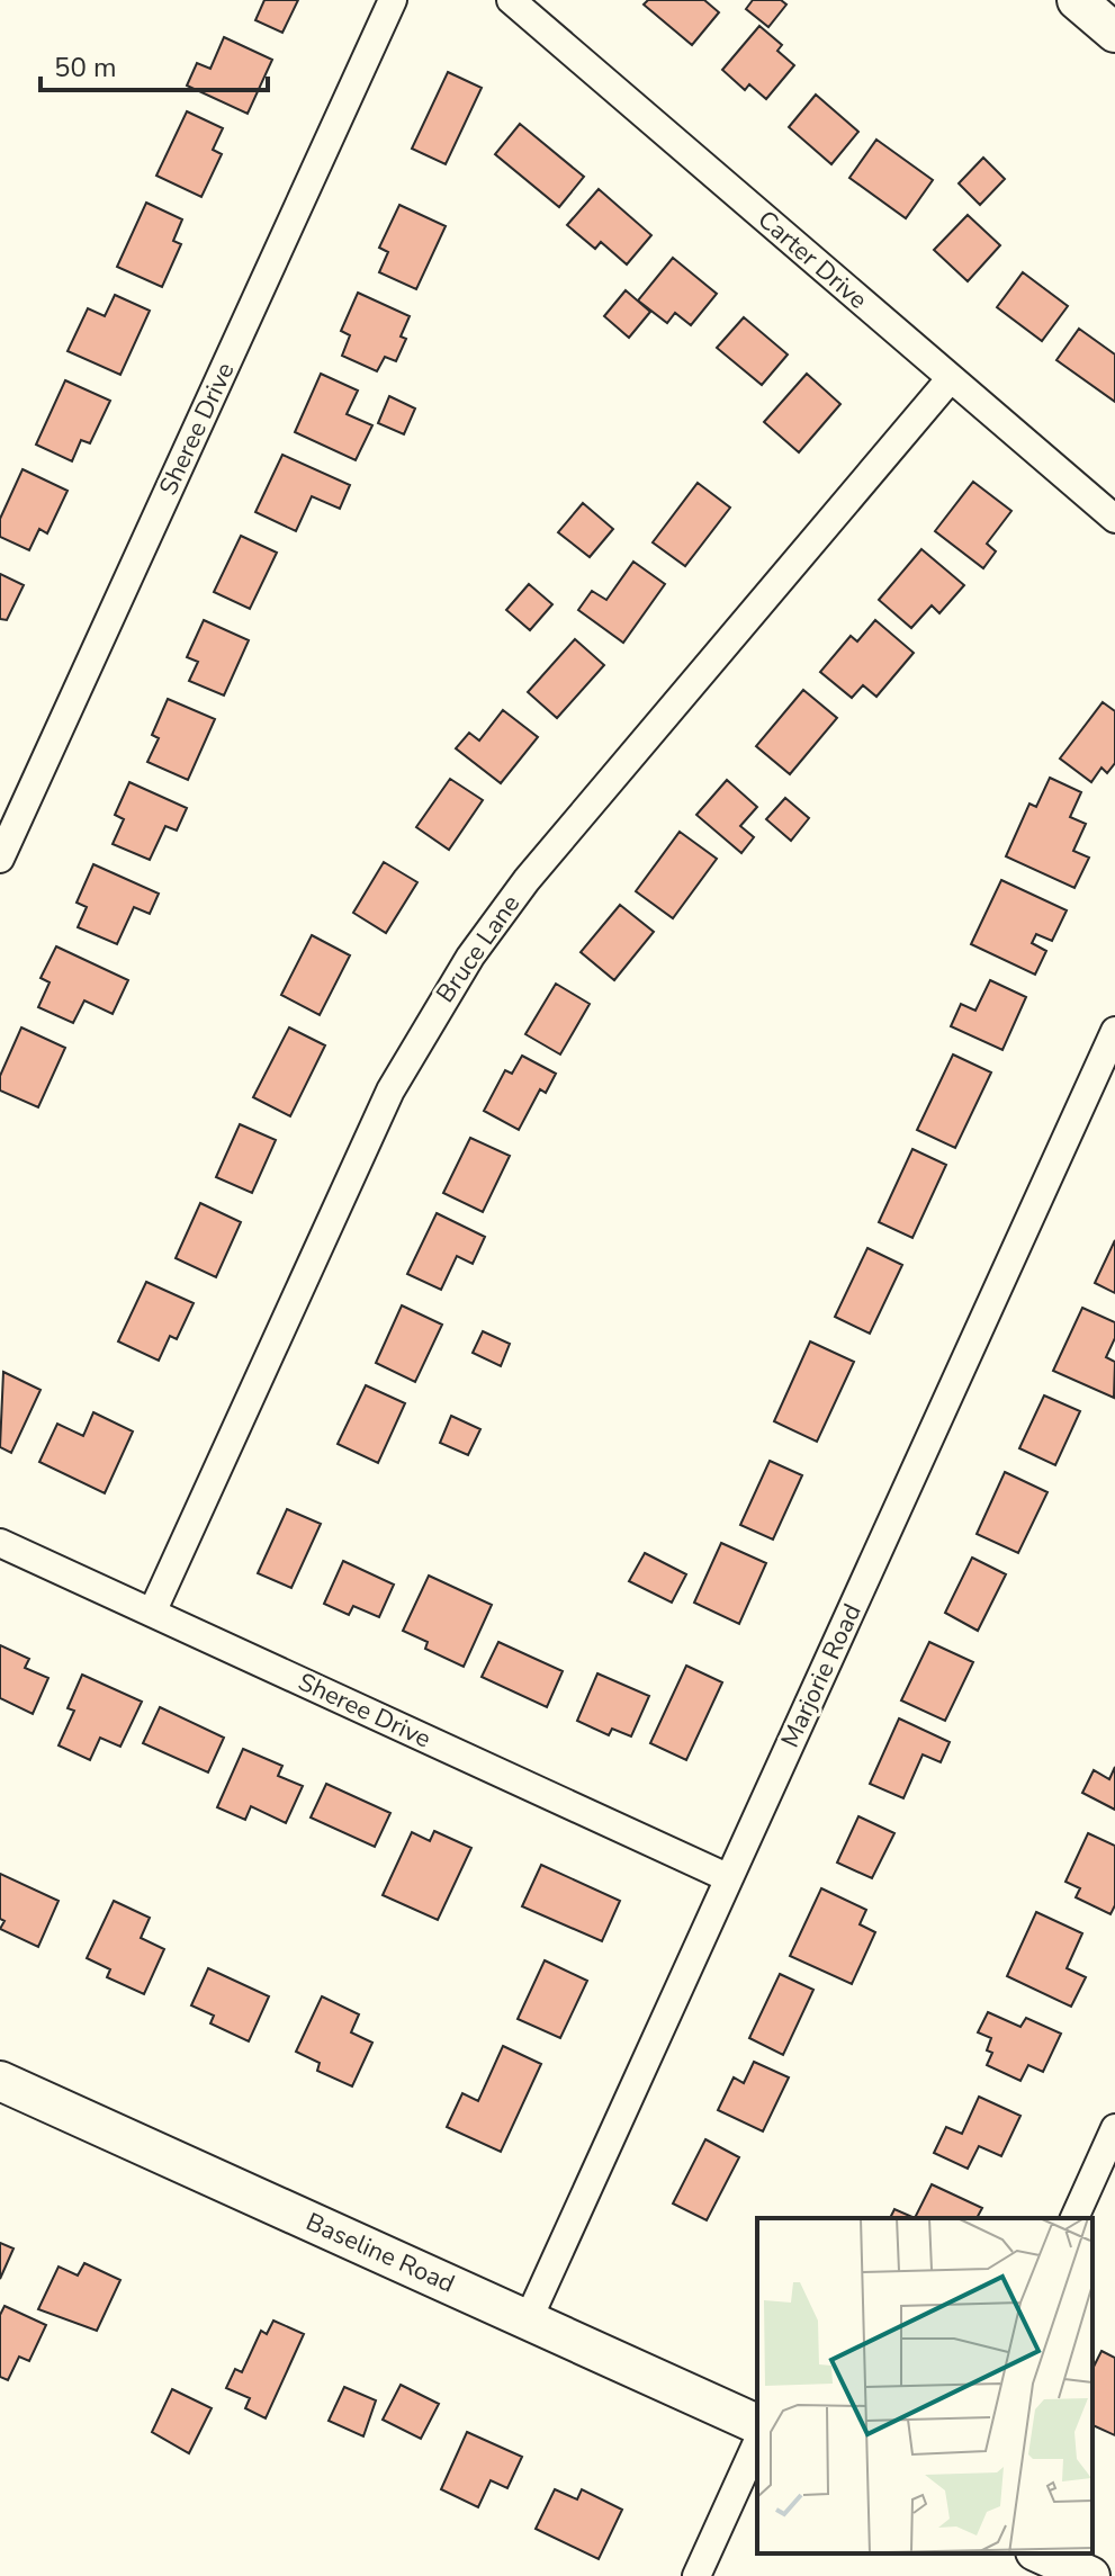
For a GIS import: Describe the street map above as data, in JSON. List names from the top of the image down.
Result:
{
  "streets": {
    "street": [
      "Carter Drive",
      "Sheree Drive",
      "Bruce Lane",
      "Marjorie Road",
      "Baseline Road"
    ]
  },
  "crossings": [
    ["Carter Drive", "Bruce Lane"],
    ["Sheree Drive", "Bruce Lane"],
    ["Sheree Drive", "Marjorie Road"],
    ["Marjorie Road", "Baseline Road"]
  ],
  "scale_bar": "50 m"
}
